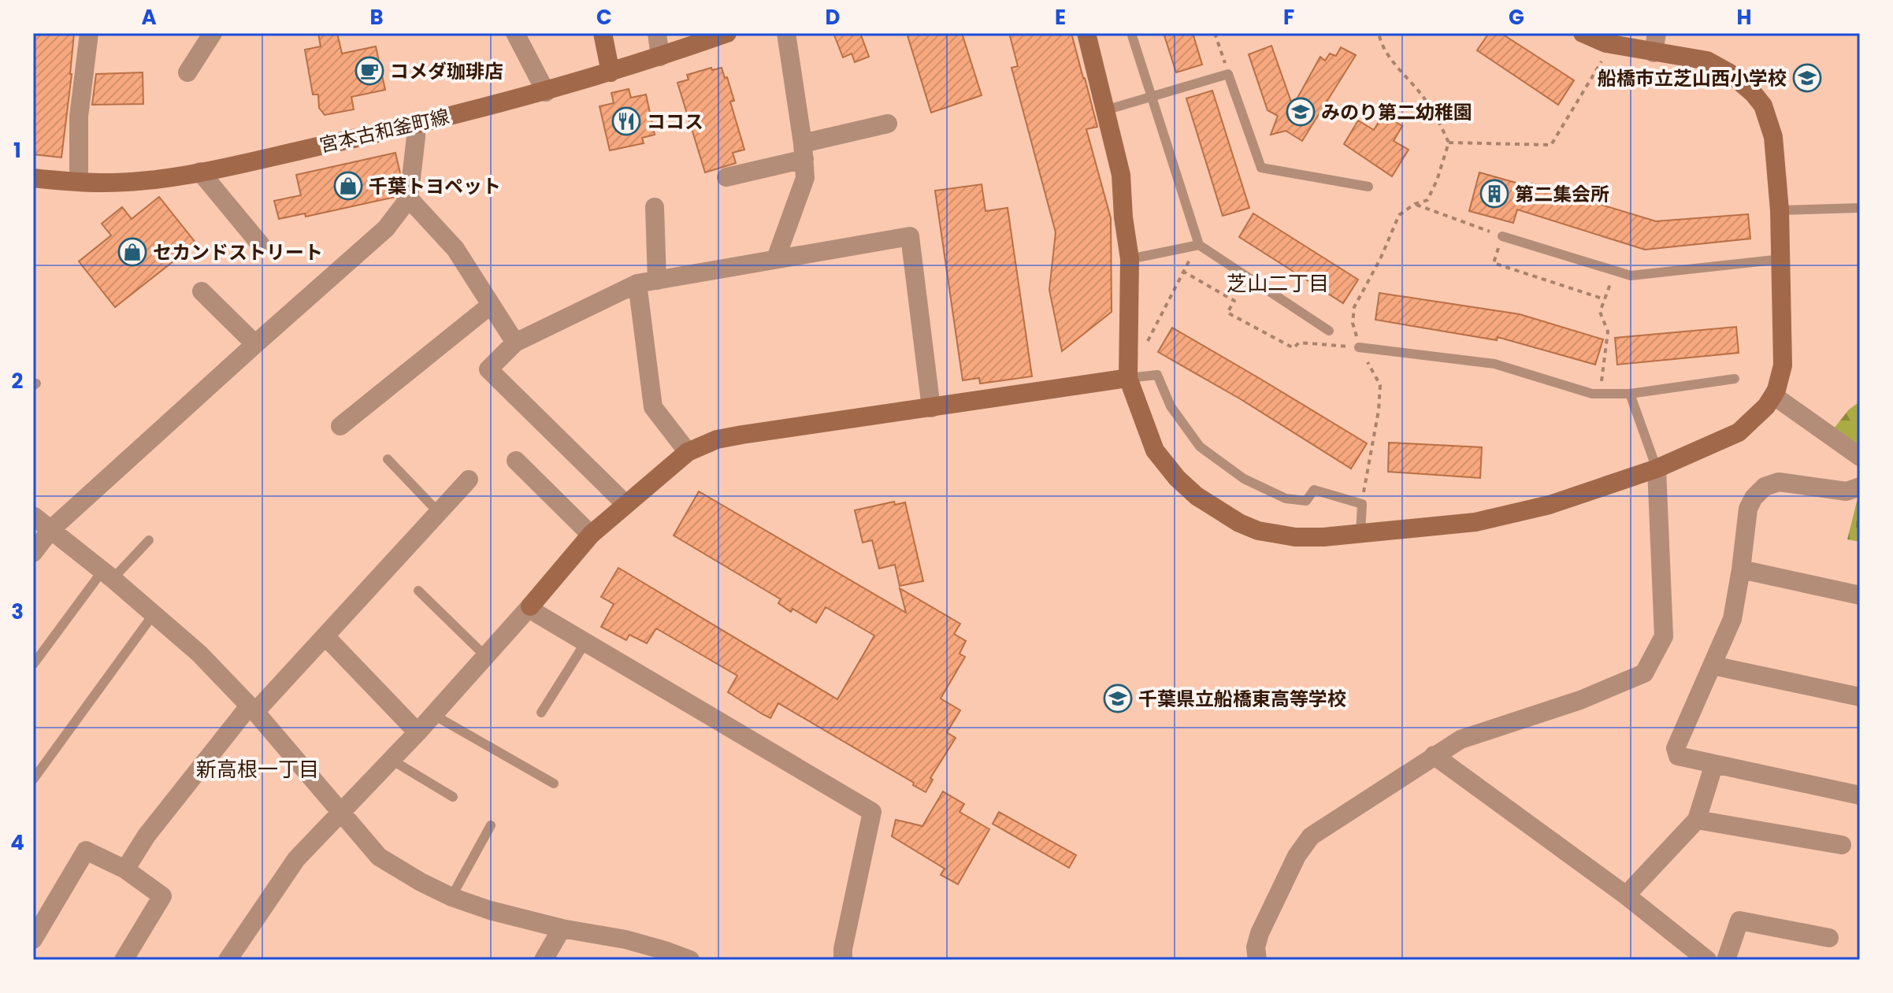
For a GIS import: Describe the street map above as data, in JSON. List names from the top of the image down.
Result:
{
  "streets": {
    "street": ["宮本古和釜町線"]
  },
  "districts": ["芝山二丁目", "新高根一丁目"],
  "places": {
    "cafe": ["コメダ珈琲店"],
    "school or university": ["船橋市立芝山西小学校", "みのり第二幼稚園", "千葉県立船橋東高等学校"],
    "restaurant": ["ココス"],
    "shop": ["千葉トヨペット", "セカンドストリート"],
    "building": ["第二集会所"]
  },
  "grid": {
    "columns": [
      "A",
      "B",
      "C",
      "D",
      "E",
      "F",
      "G",
      "H"
    ],
    "rows": [
      "1",
      "2",
      "3",
      "4"
    ]
  }
}
